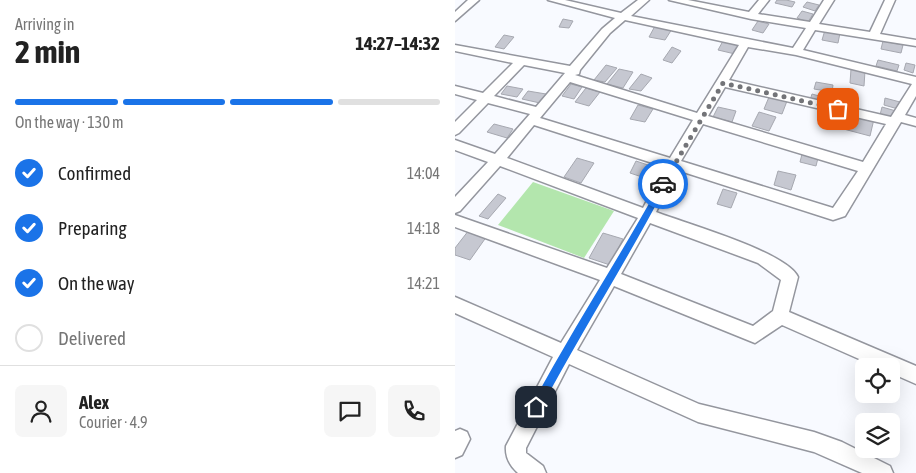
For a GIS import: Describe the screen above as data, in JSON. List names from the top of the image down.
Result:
{
  "page": {
    "heading": ["2 min", "Arriving in", "14:27–14:32"],
    "panel": ["Alex", "Courier · 4.9"],
    "bar": "On the way · 130 m",
    "list": [
      ["Confirmed", "14:04"],
      ["Preparing", "14:18"],
      ["On the way", "14:21"],
      "Delivered"
    ]
  }
}
